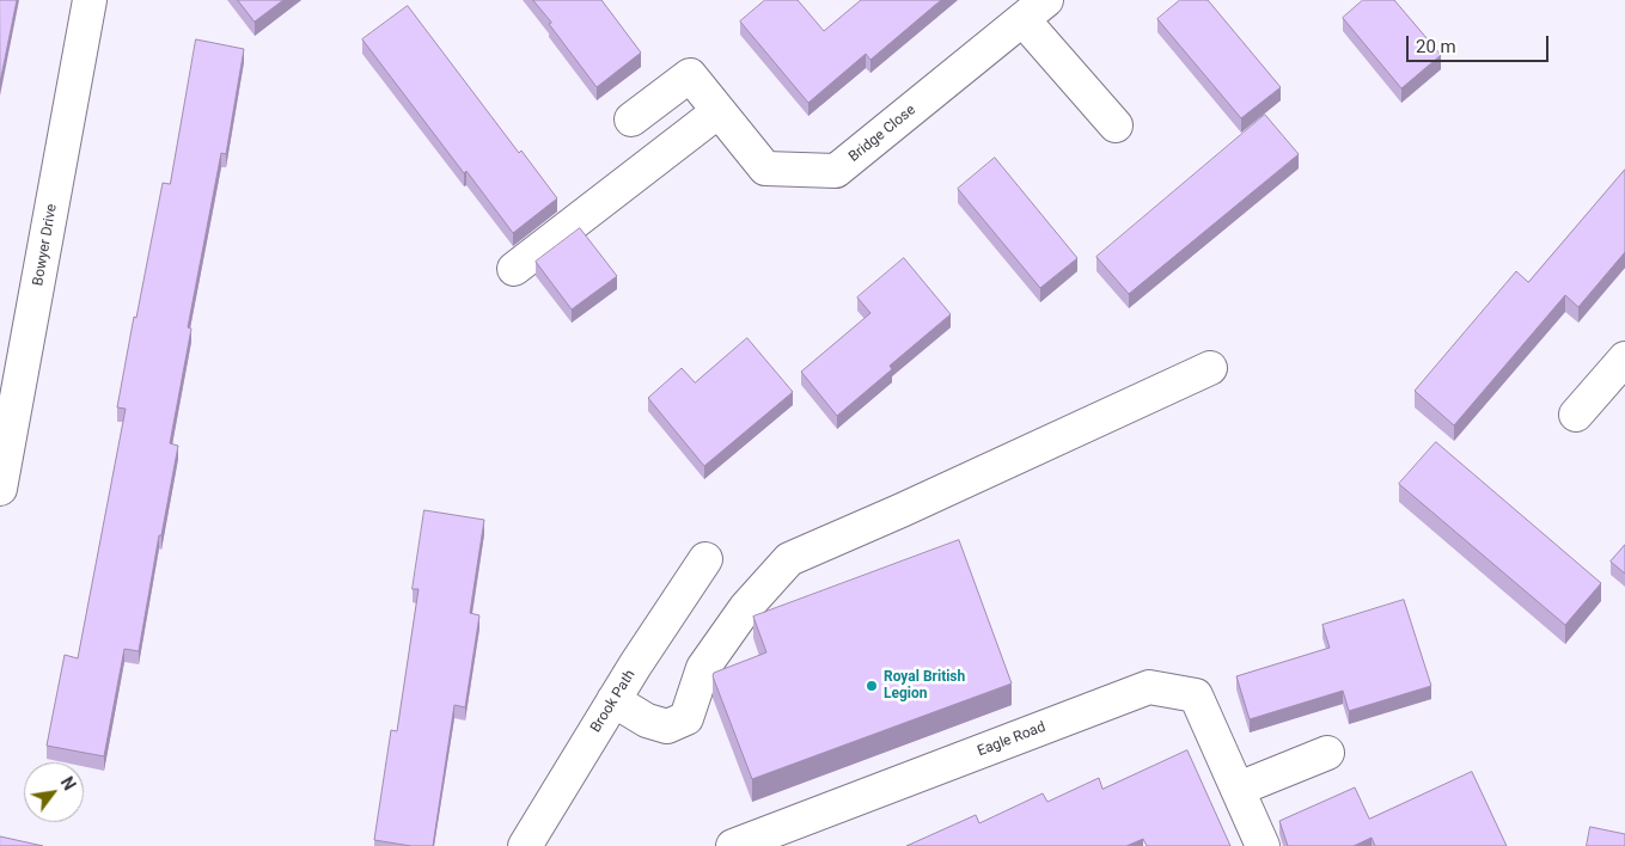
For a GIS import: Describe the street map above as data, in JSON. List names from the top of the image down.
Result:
{
  "streets": {
    "street": [
      "Bridge Close",
      "Bowyer Drive",
      "Brook Path",
      "Eagle Road"
    ]
  },
  "places": ["Royal British Legion"],
  "scale_bar": "20 m",
  "north": "top right"
}
